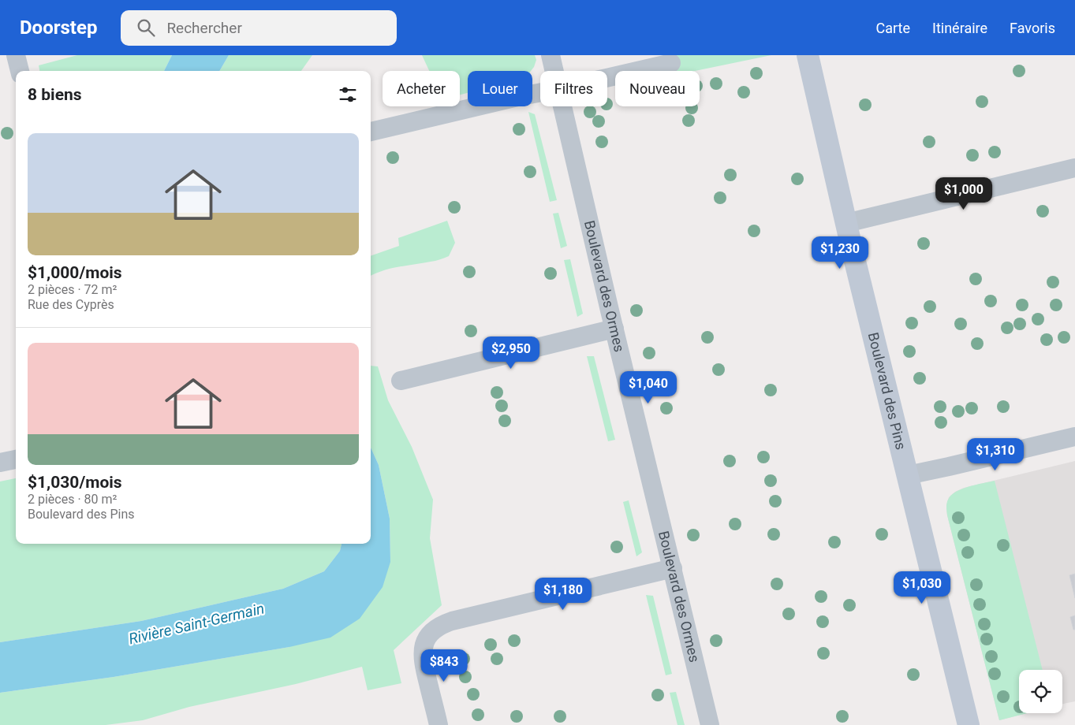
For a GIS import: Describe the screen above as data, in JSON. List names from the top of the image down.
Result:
{
  "streets": {
    "street": ["Boulevard des Ormes", "Boulevard des Pins"]
  },
  "water": ["Rivière Saint-Germain"],
  "page": {
    "header": "Doorstep",
    "search": "Rechercher",
    "nav": ["Carte", "Itinéraire", "Favoris"],
    "chip": [
      "Acheter",
      "Louer",
      "Filtres",
      "Nouveau"
    ],
    "heading": "8 biens",
    "list": [
      {
        "name": "$1,000/mois",
        "note": "2 pièces · 72 m² · Rue des Cyprès"
      },
      {
        "name": "$1,030/mois",
        "note": "2 pièces · 80 m² · Boulevard des Pins"
      }
    ],
    "price": [
      "$1,000",
      "$1,230",
      "$2,950",
      "$1,040",
      "$1,310",
      "$1,030",
      "$1,180",
      "$843"
    ]
  }
}
